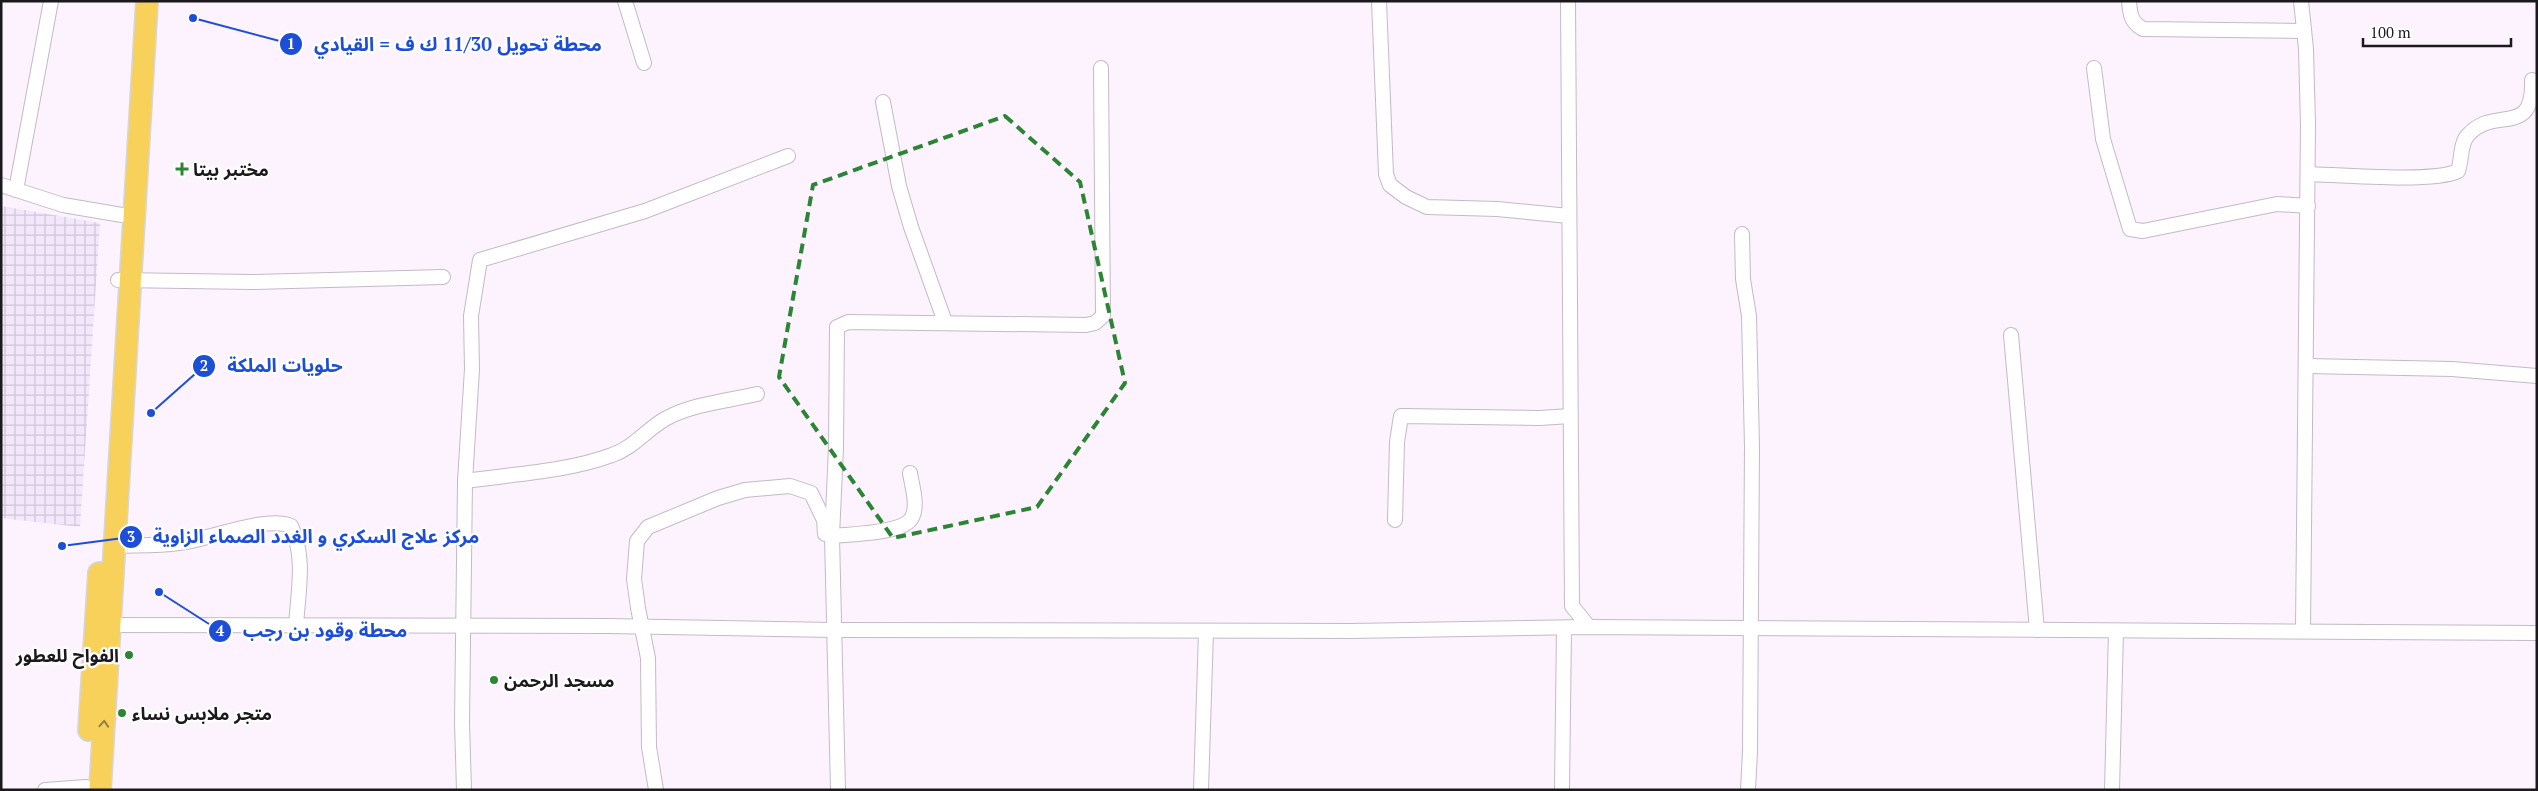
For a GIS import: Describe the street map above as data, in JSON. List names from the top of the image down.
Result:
{
  "places": {
    "other": [
      "محطة تحويل 11/30 ك ف = القيادي",
      "حلويات الملكة",
      "مركز علاج السكري و الغدد الصماء الزاوية",
      "محطة وقود بن رجب",
      "الفواح للعطور",
      "مسجد الرحمن",
      "متجر ملابس نساء"
    ],
    "health": ["مختبر بيتا"]
  },
  "scale_bar": "100 m"
}
